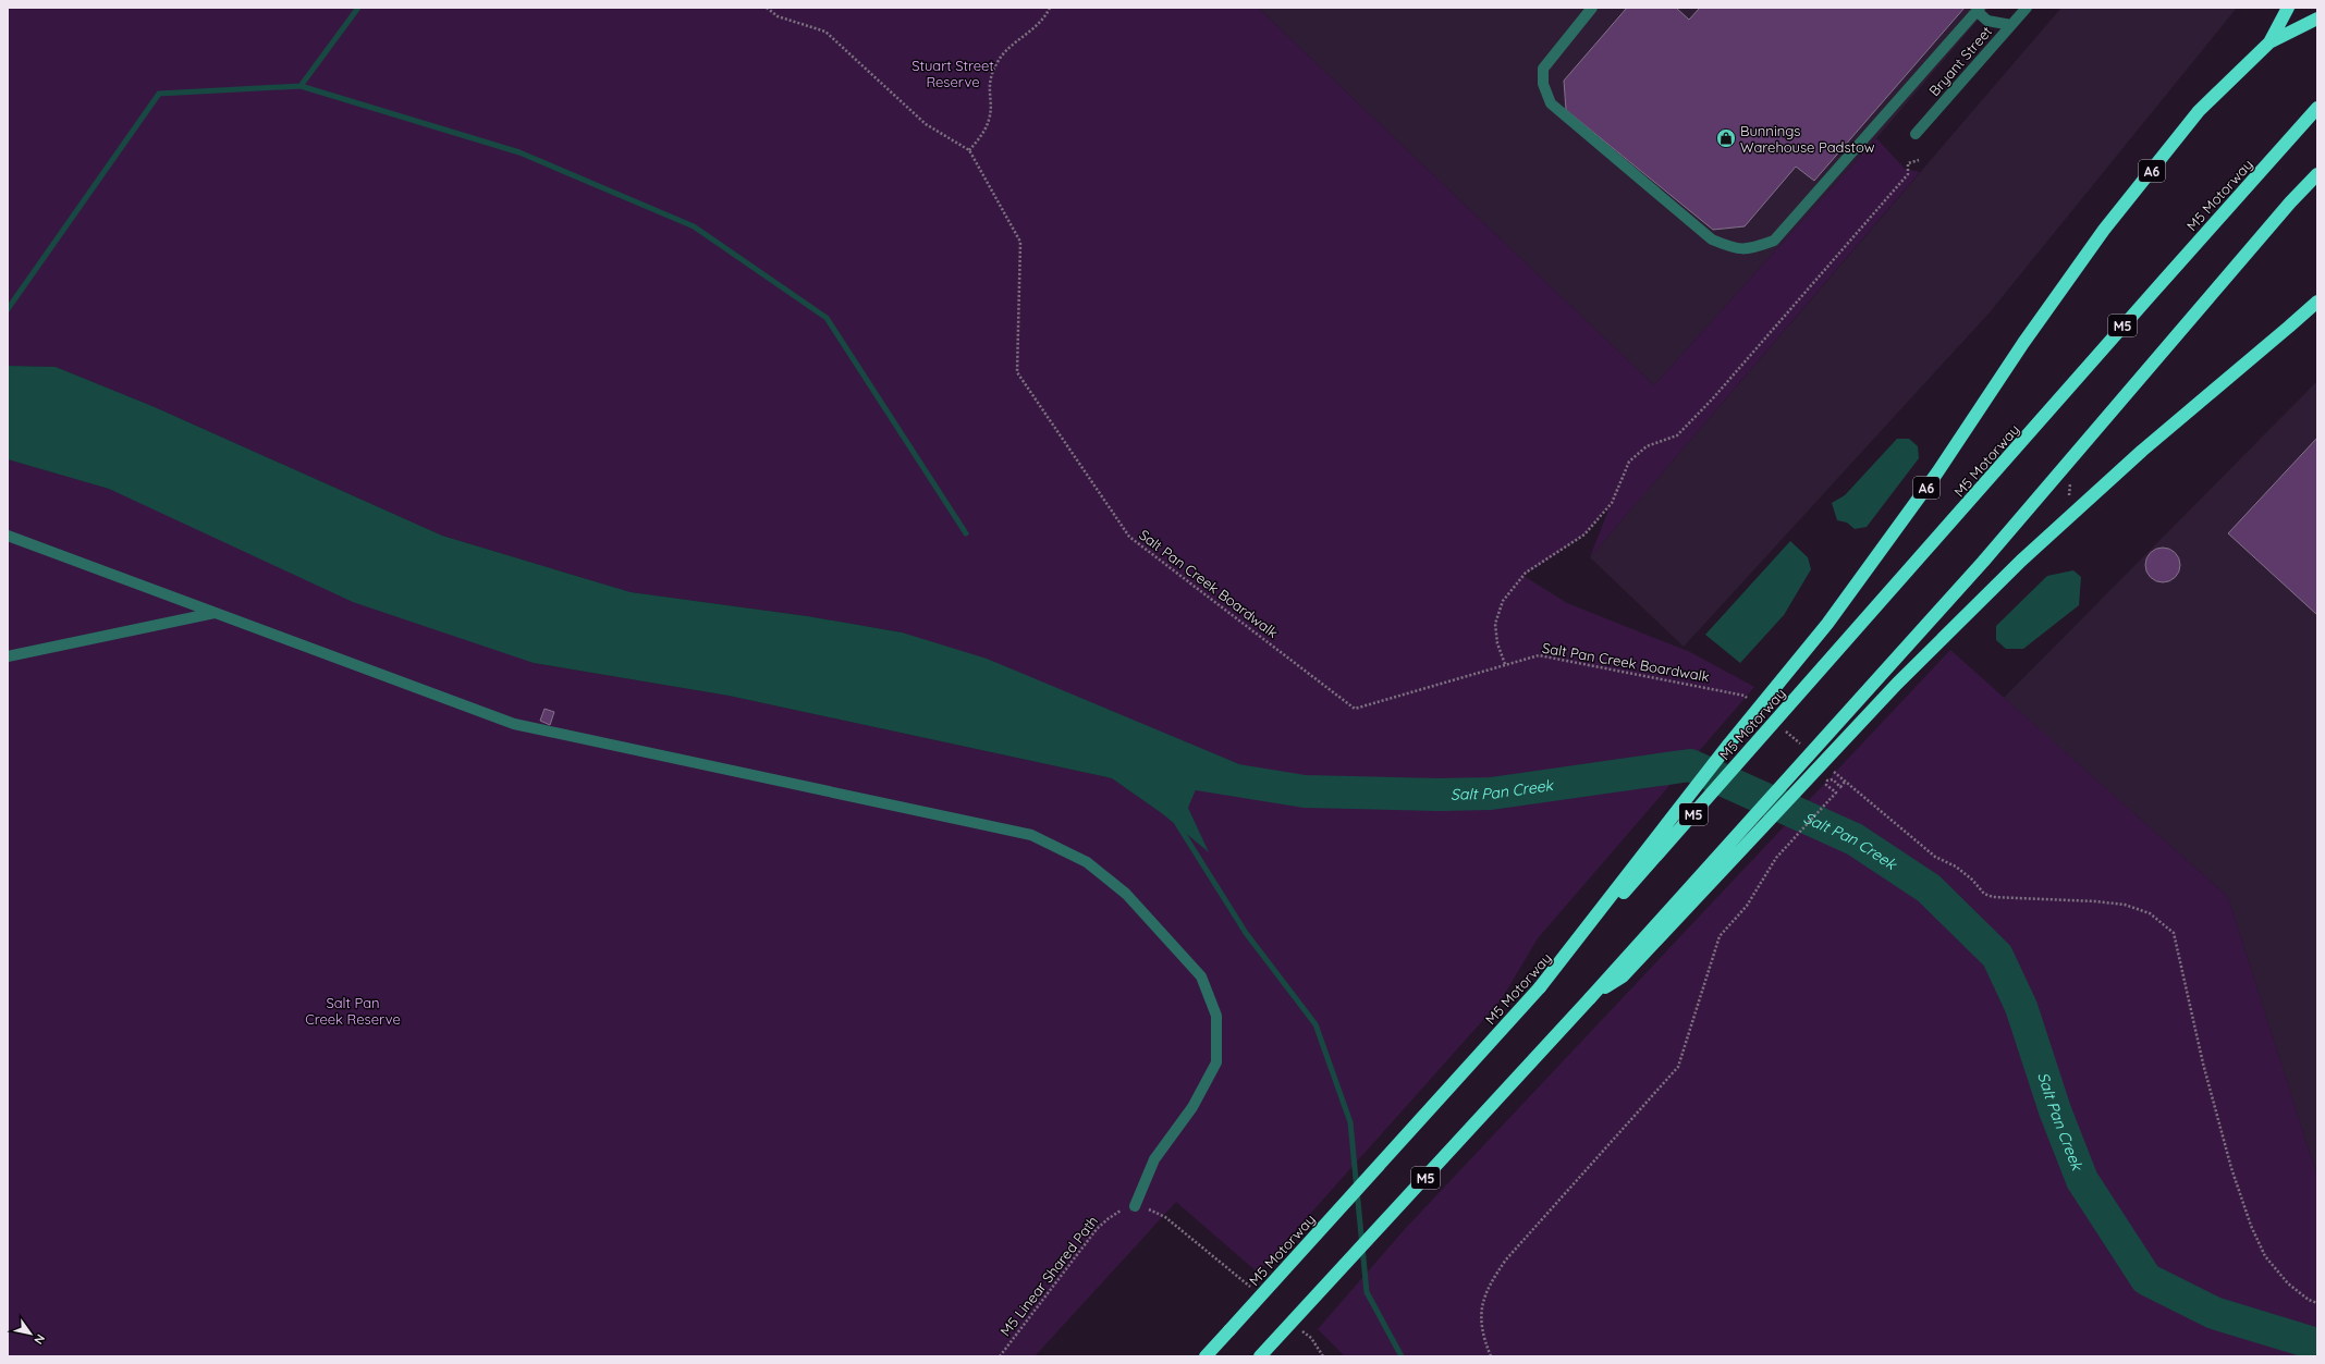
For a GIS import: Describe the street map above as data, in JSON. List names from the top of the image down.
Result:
{
  "streets": {
    "highway": ["A6", "M5 Motorway", "M5"],
    "street": ["Bryant Street"],
    "path": ["Salt Pan Creek Boardwalk", "M5 Linear Shared Path"]
  },
  "crossings": [
    ["A6", "M5 Motorway"]
  ],
  "water": ["Salt Pan Creek"],
  "parks": ["Stuart Street Reserve", "Salt Pan Creek Reserve"],
  "places": {
    "shop": ["Bunnings Warehouse Padstow"]
  },
  "north": "bottom right"
}
